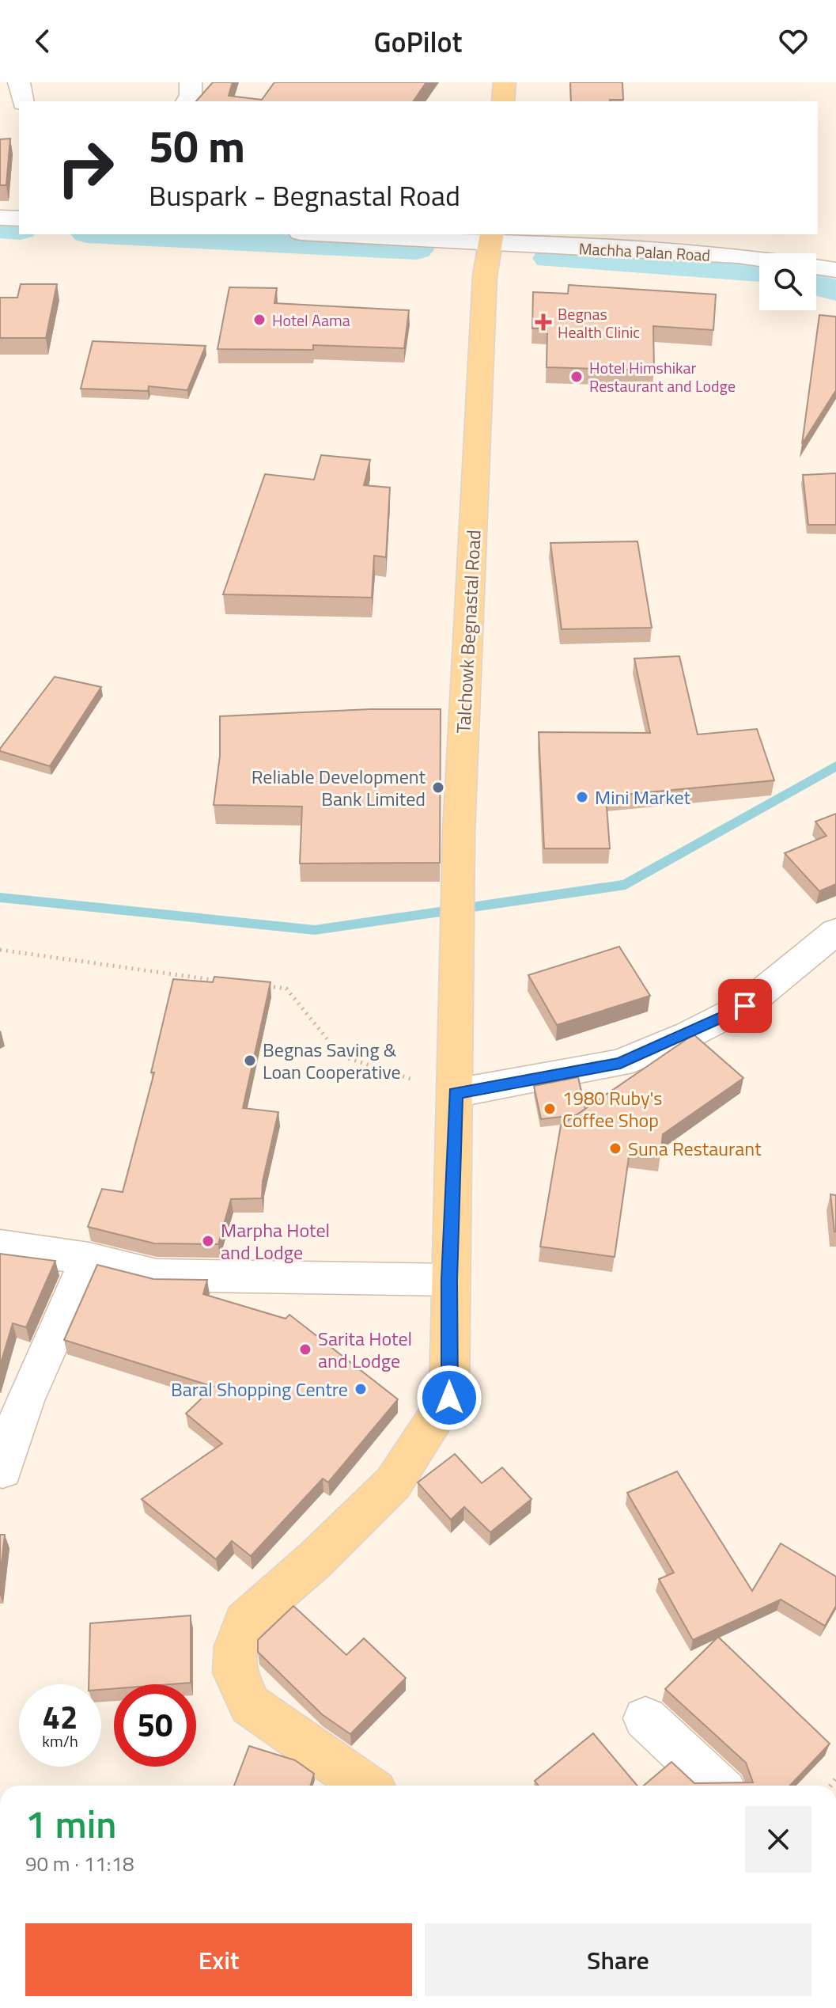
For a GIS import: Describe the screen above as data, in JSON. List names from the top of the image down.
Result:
{
  "streets": {
    "main road": ["Talchowk Begnastal Road"],
    "street": ["Machha Palan Road"]
  },
  "crossings": [
    ["Machha Palan Road", "Talchowk Begnastal Road"]
  ],
  "places": {
    "other": [
      "Hotel Aama",
      "Hotel Himshikar Restaurant and Lodge",
      "Reliable Development Bank Limited",
      "Mini Market",
      "Begnas Saving & Loan Cooperative",
      "1980 Ruby's Coffee Shop",
      "Suna Restaurant",
      "Marpha Hotel and Lodge",
      "Sarita Hotel and Lodge",
      "Baral Shopping Centre"
    ],
    "health": ["Begnas Health Clinic"]
  },
  "page": {
    "header": "GoPilot",
    "turn": ["50 m", "Buspark - Begnastal Road"],
    "speed": "42 km/h",
    "limit": "50",
    "heading": ["1 min", "90 m · 11:18"],
    "buttons": ["Exit", "Share"]
  }
}
